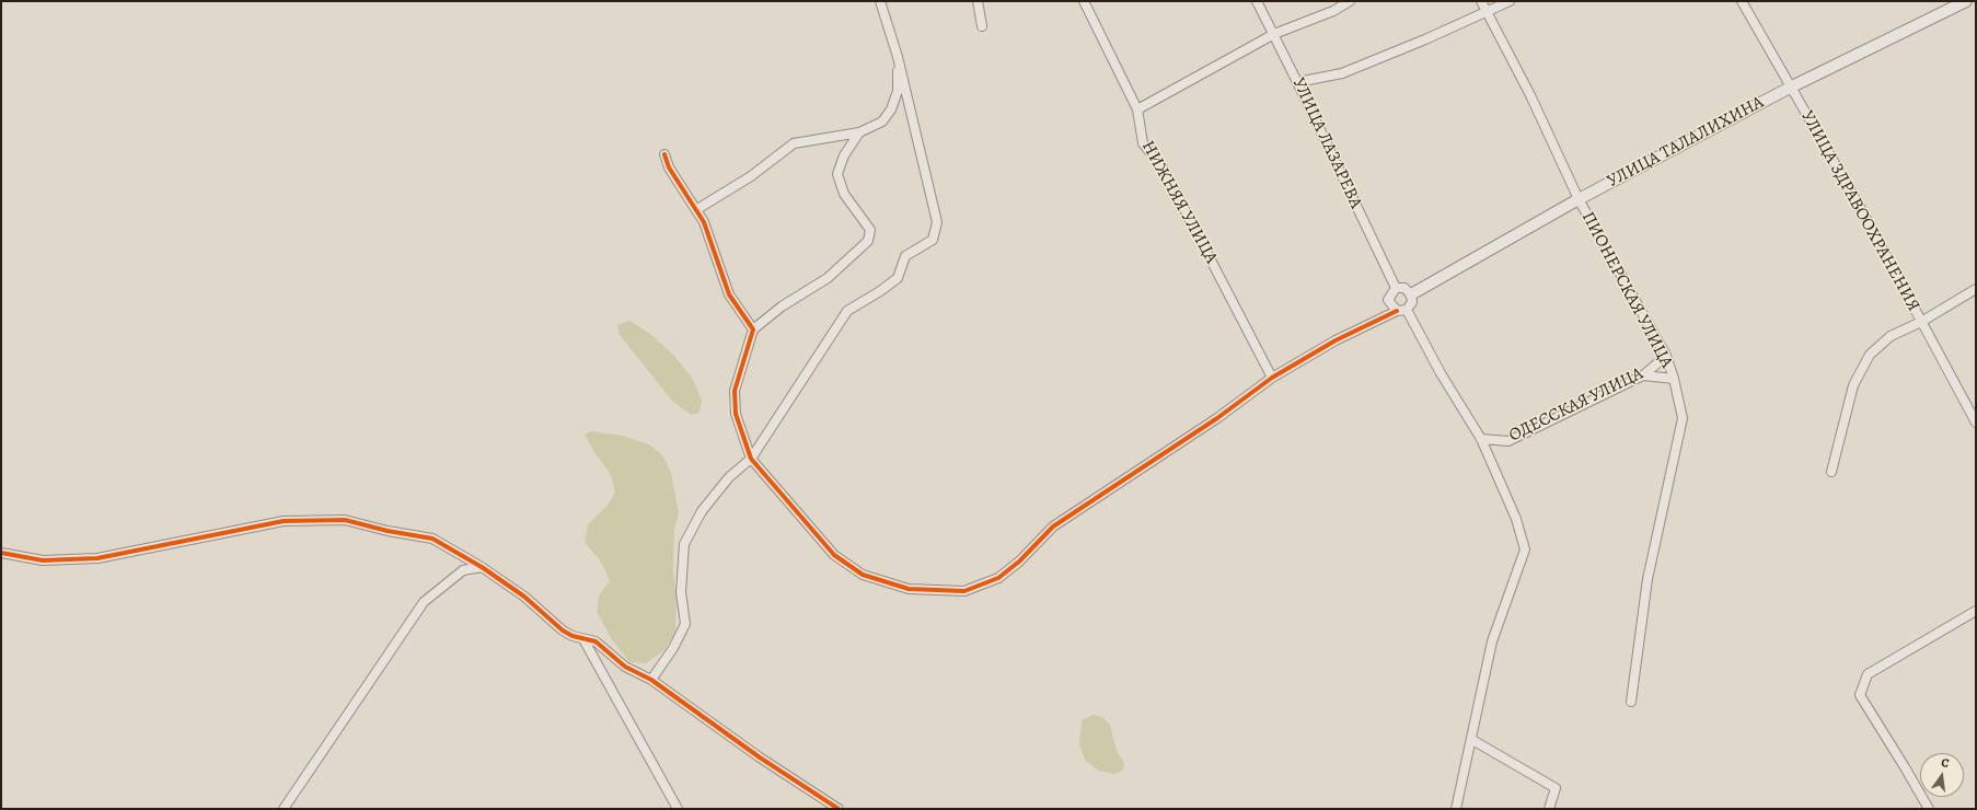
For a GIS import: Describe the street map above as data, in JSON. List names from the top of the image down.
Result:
{
  "streets": {
    "street": [
      "УЛИЦА ТАЛАЛИХИНА",
      "УЛИЦА ЛАЗАРЕВА",
      "НИЖНЯЯ УЛИЦА",
      "УЛИЦА ЗДРАВООХРАНЕНИЯ",
      "ПИОНЕРСКАЯ УЛИЦА",
      "ОДЕССКАЯ УЛИЦА"
    ]
  },
  "crossings": [
    ["УЛИЦА ТАЛАЛИХИНА", "УЛИЦА ЛАЗАРЕВА"],
    ["УЛИЦА ТАЛАЛИХИНА", "УЛИЦА ЗДРАВООХРАНЕНИЯ"],
    ["УЛИЦА ТАЛАЛИХИНА", "ПИОНЕРСКАЯ УЛИЦА"],
    ["ПИОНЕРСКАЯ УЛИЦА", "ОДЕССКАЯ УЛИЦА"]
  ],
  "north": "top"
}
